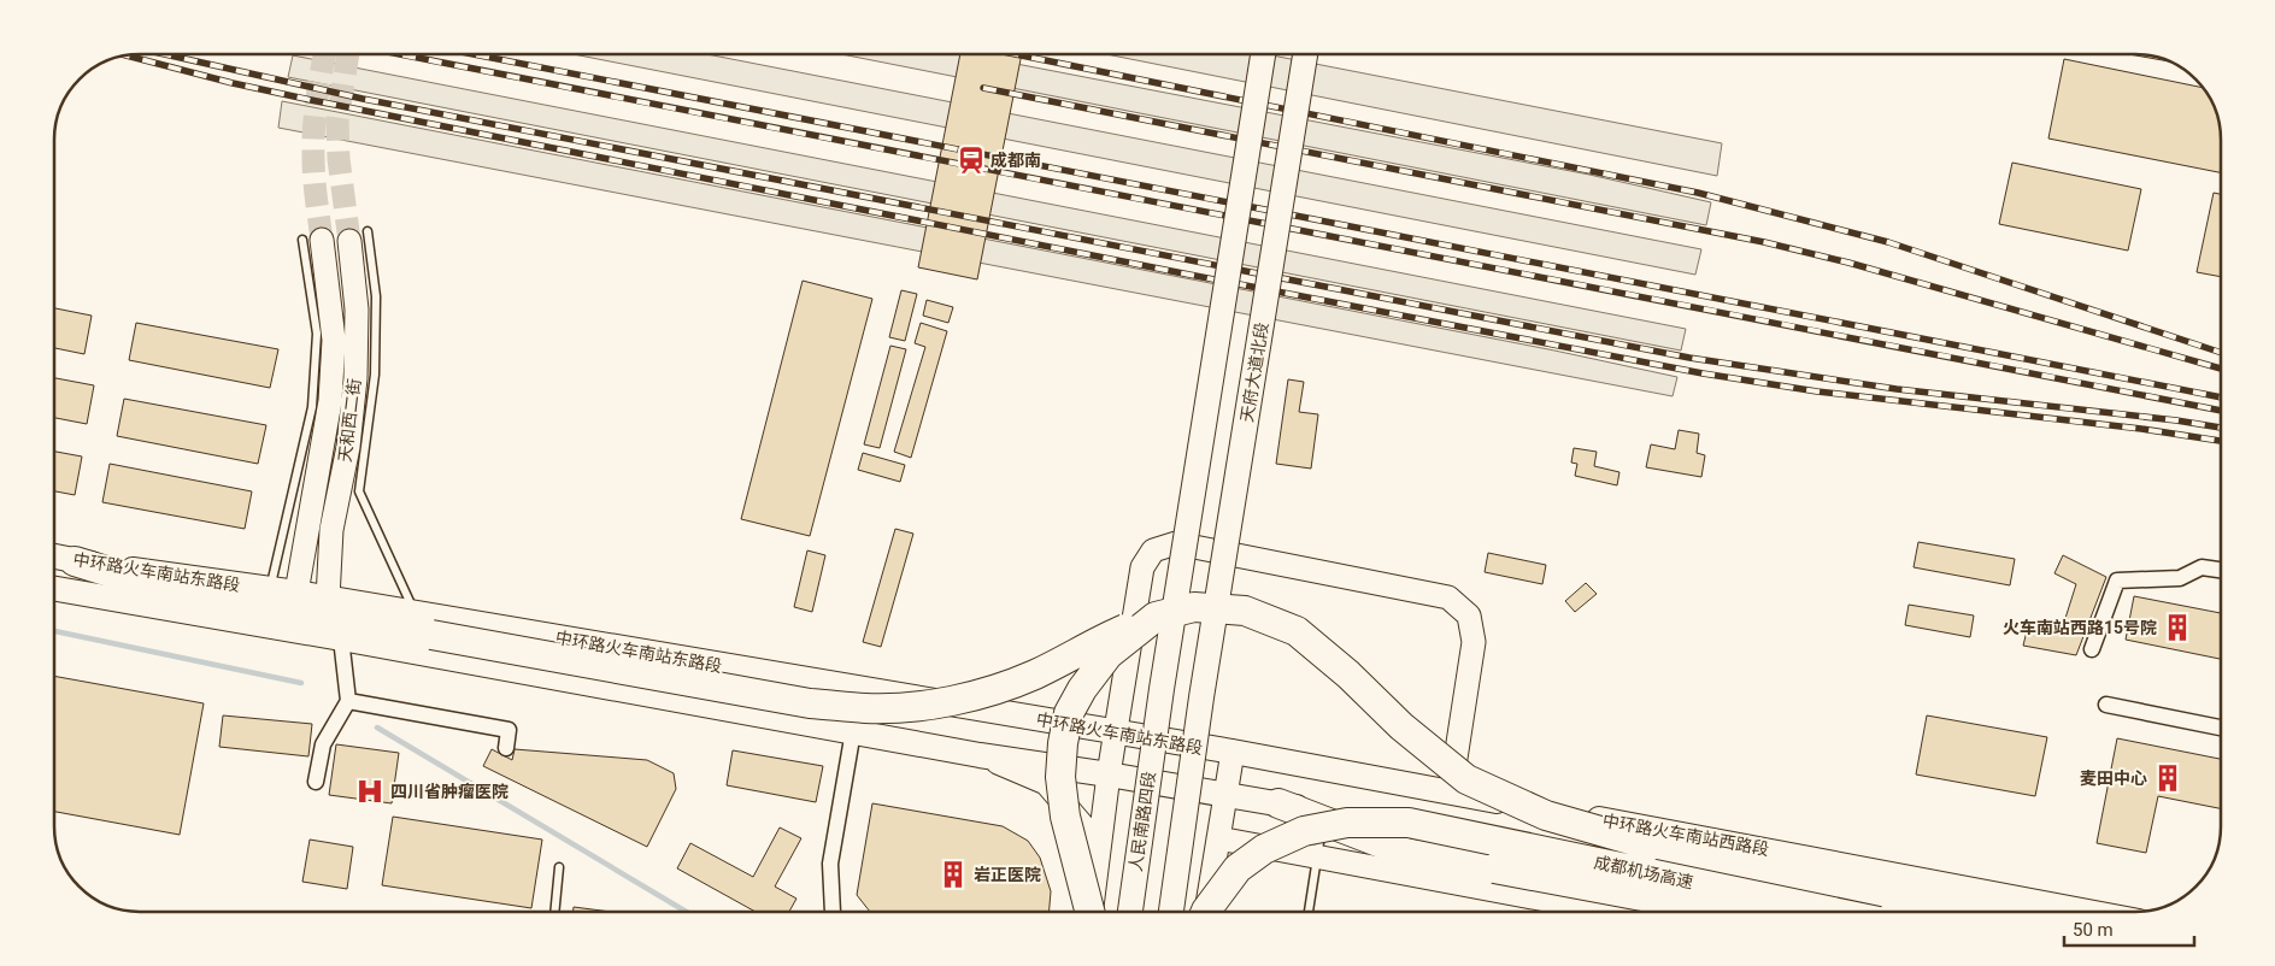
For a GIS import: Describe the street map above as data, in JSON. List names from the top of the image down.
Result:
{
  "streets": {
    "highway": ["成都机场高速"],
    "main road": [
      "天府大道北段",
      "中环路火车南站东路段",
      "人民南路四段",
      "中环路火车南站西路段"
    ],
    "street": ["天和西二街"]
  },
  "crossings": [
    ["天和西二街", "中环路火车南站东路段"],
    ["中环路火车南站东路段", "中环路火车南站西路段"],
    ["中环路火车南站东路段", "成都机场高速"]
  ],
  "places": {
    "station": ["成都南"],
    "building": ["火车南站西路15号院", "麦田中心", "岩正医院"],
    "hospital": ["四川省肿瘤医院"]
  },
  "scale_bar": "50 m"
}
